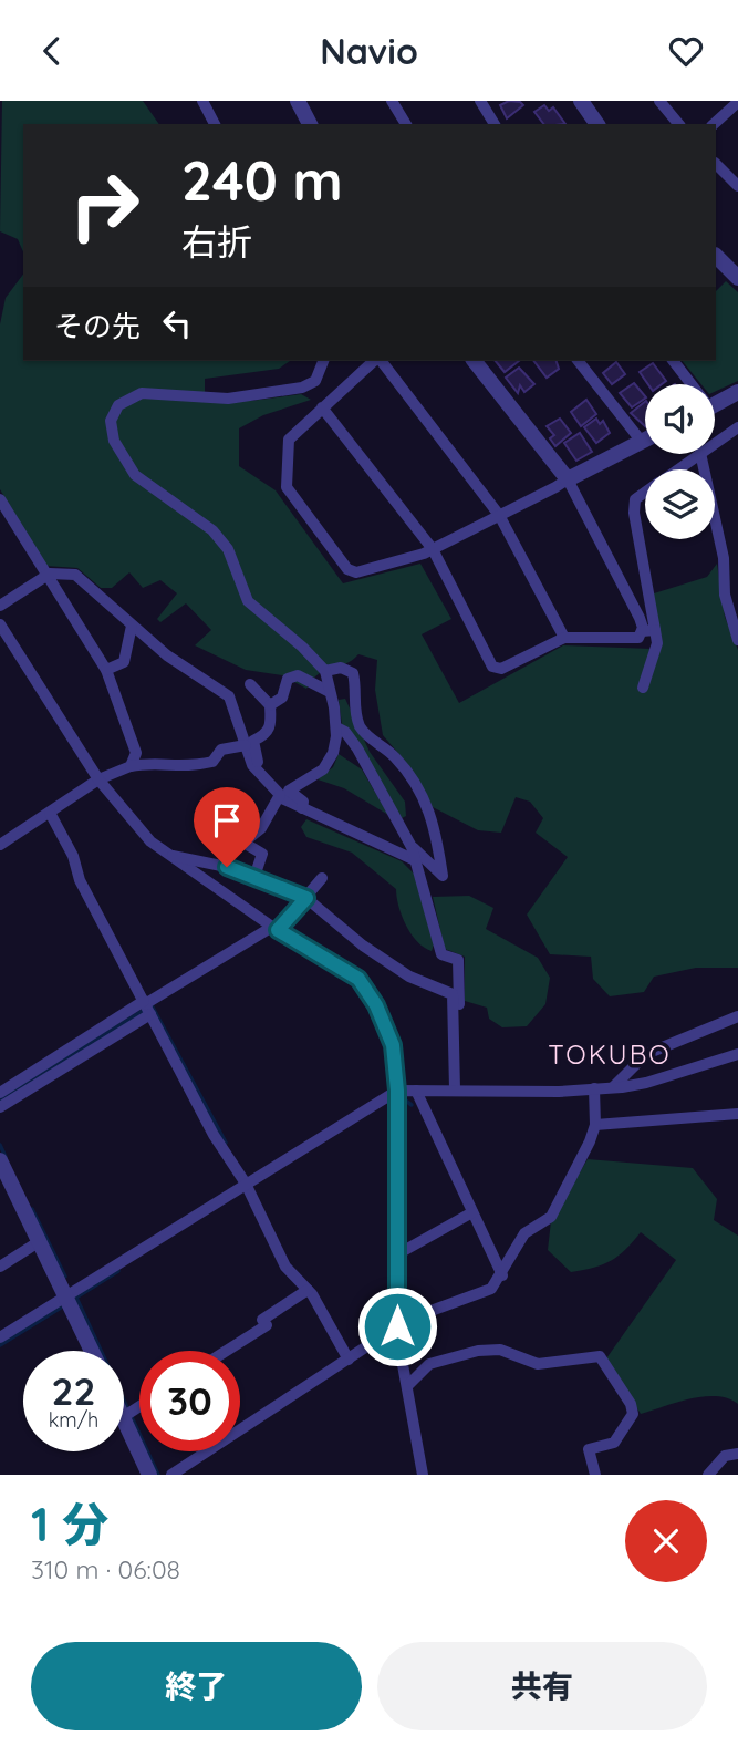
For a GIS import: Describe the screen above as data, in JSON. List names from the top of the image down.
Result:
{
  "districts": ["TOKUBO"],
  "page": {
    "header": "Navio",
    "turn": ["240 m", "右折"],
    "then": "その先",
    "speed": "22 km/h",
    "limit": "30",
    "heading": ["1 分", "310 m · 06:08"],
    "buttons": ["終了", "共有"]
  }
}
